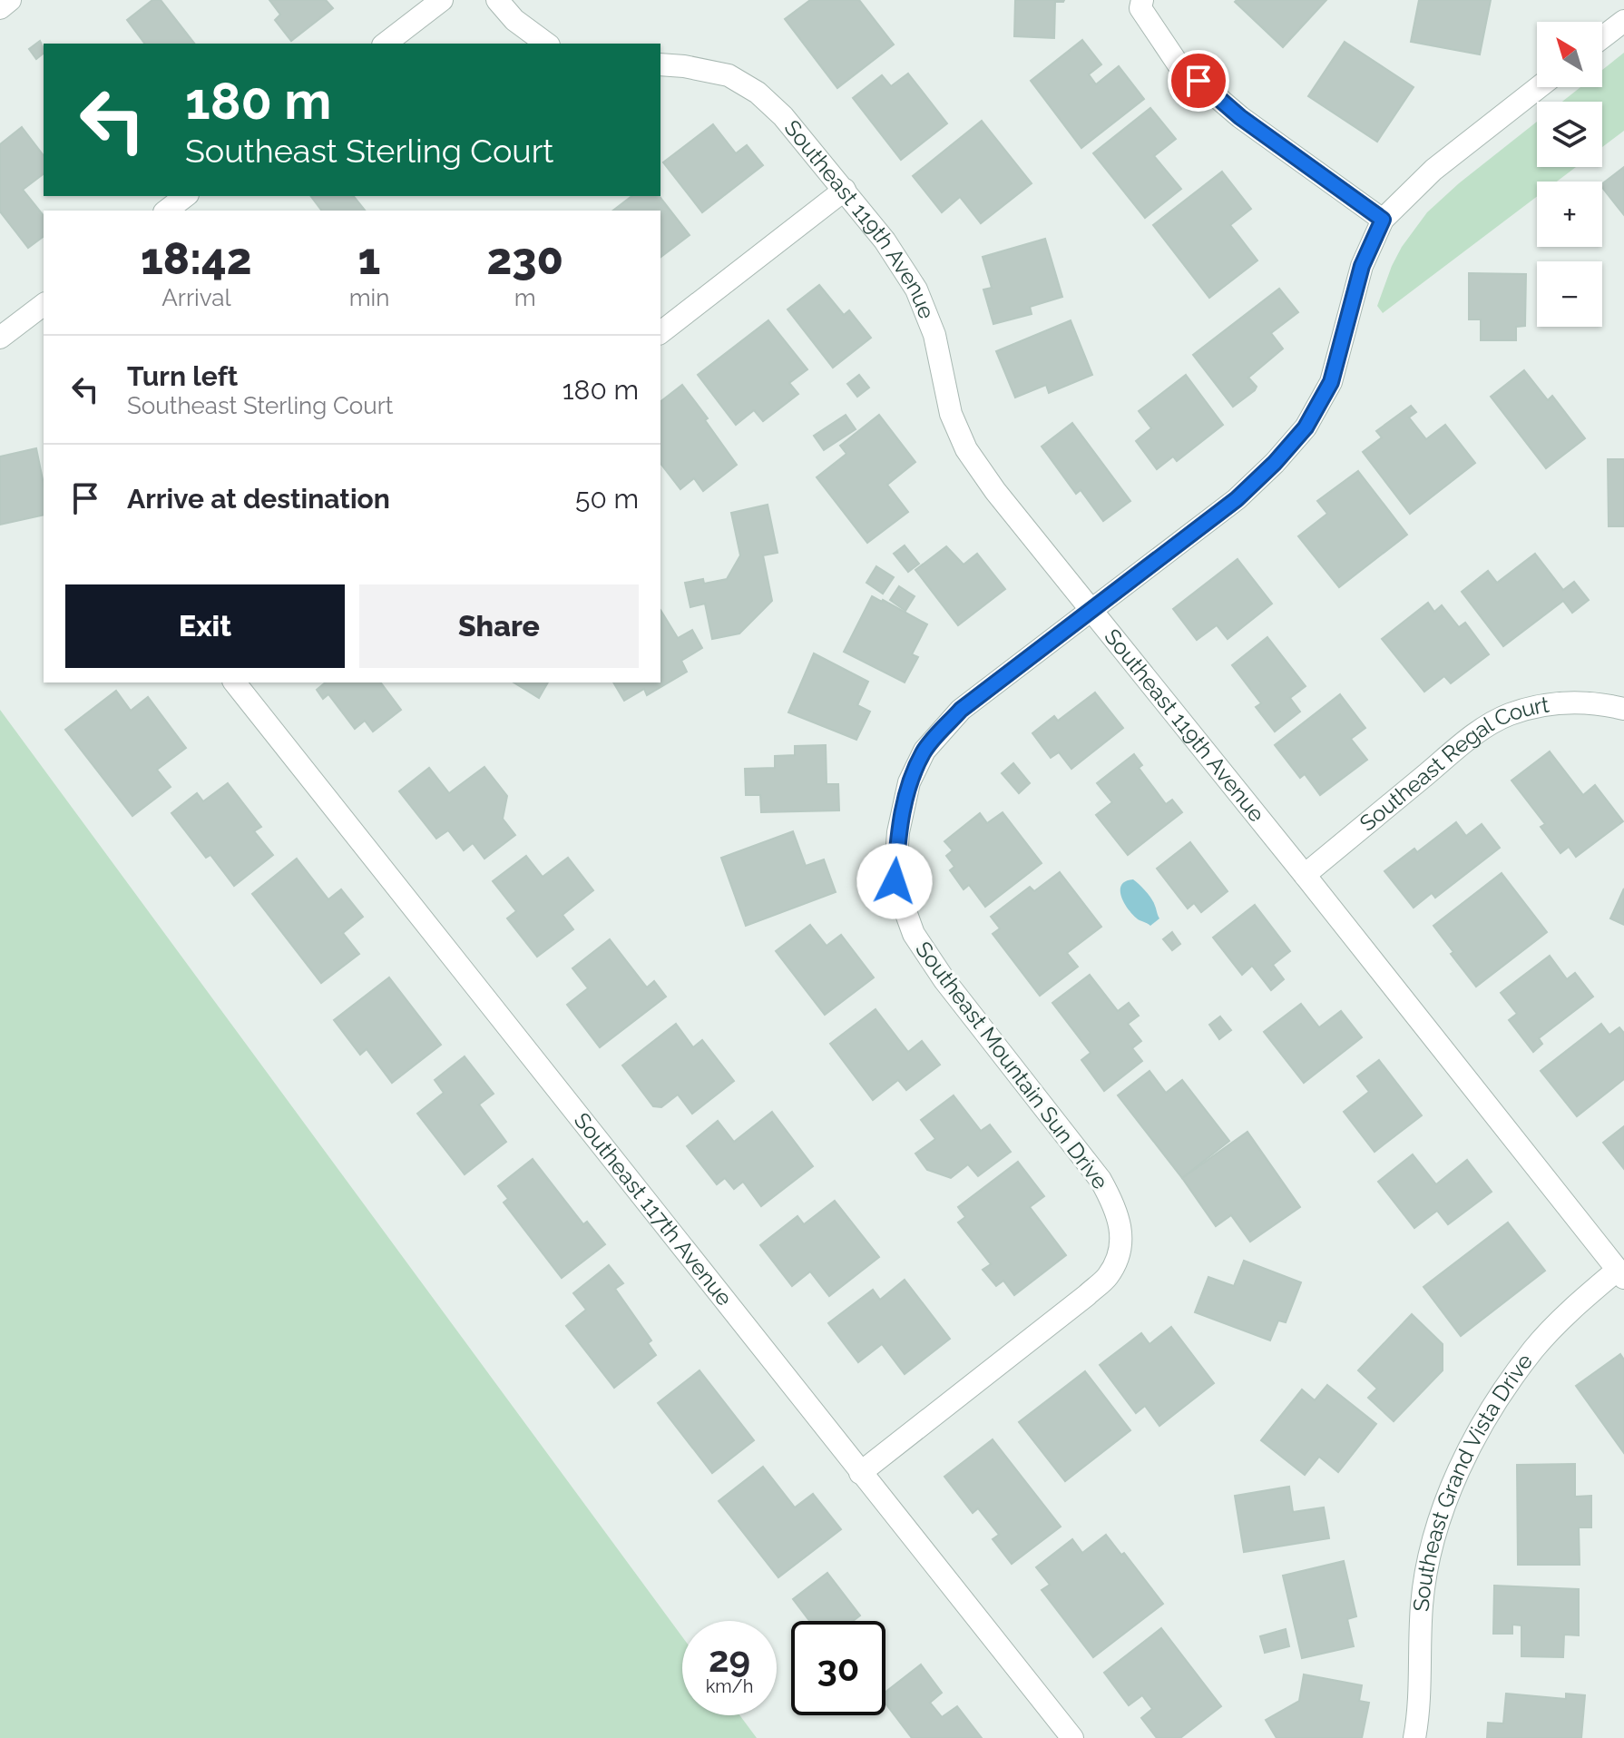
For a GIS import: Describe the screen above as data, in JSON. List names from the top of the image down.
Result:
{
  "streets": {
    "street": [
      "Southeast 119th Avenue",
      "Southeast Regal Court",
      "Southeast Mountain Sun Drive",
      "Southeast 117th Avenue",
      "Southeast Grand Vista Drive"
    ]
  },
  "crossings": [
    ["Southeast 119th Avenue", "Southeast Regal Court"],
    ["Southeast 119th Avenue", "Southeast Mountain Sun Drive"],
    ["Southeast 119th Avenue", "Southeast Grand Vista Drive"],
    ["Southeast Mountain Sun Drive", "Southeast 117th Avenue"]
  ],
  "north": "top left",
  "page": {
    "map_buttons": ["+", "−"],
    "turn": ["180 m", "Southeast Sterling Court"],
    "eta": [
      "18:42",
      "Arrival",
      "1",
      "min",
      "230",
      "m"
    ],
    "list": [
      {
        "name": "Turn left",
        "note": "Southeast Sterling Court",
        "value": "180 m"
      },
      {
        "name": "Arrive at destination",
        "value": "50 m"
      }
    ],
    "buttons": ["Exit", "Share"],
    "speed": "29 km/h",
    "limit": "30"
  }
}
